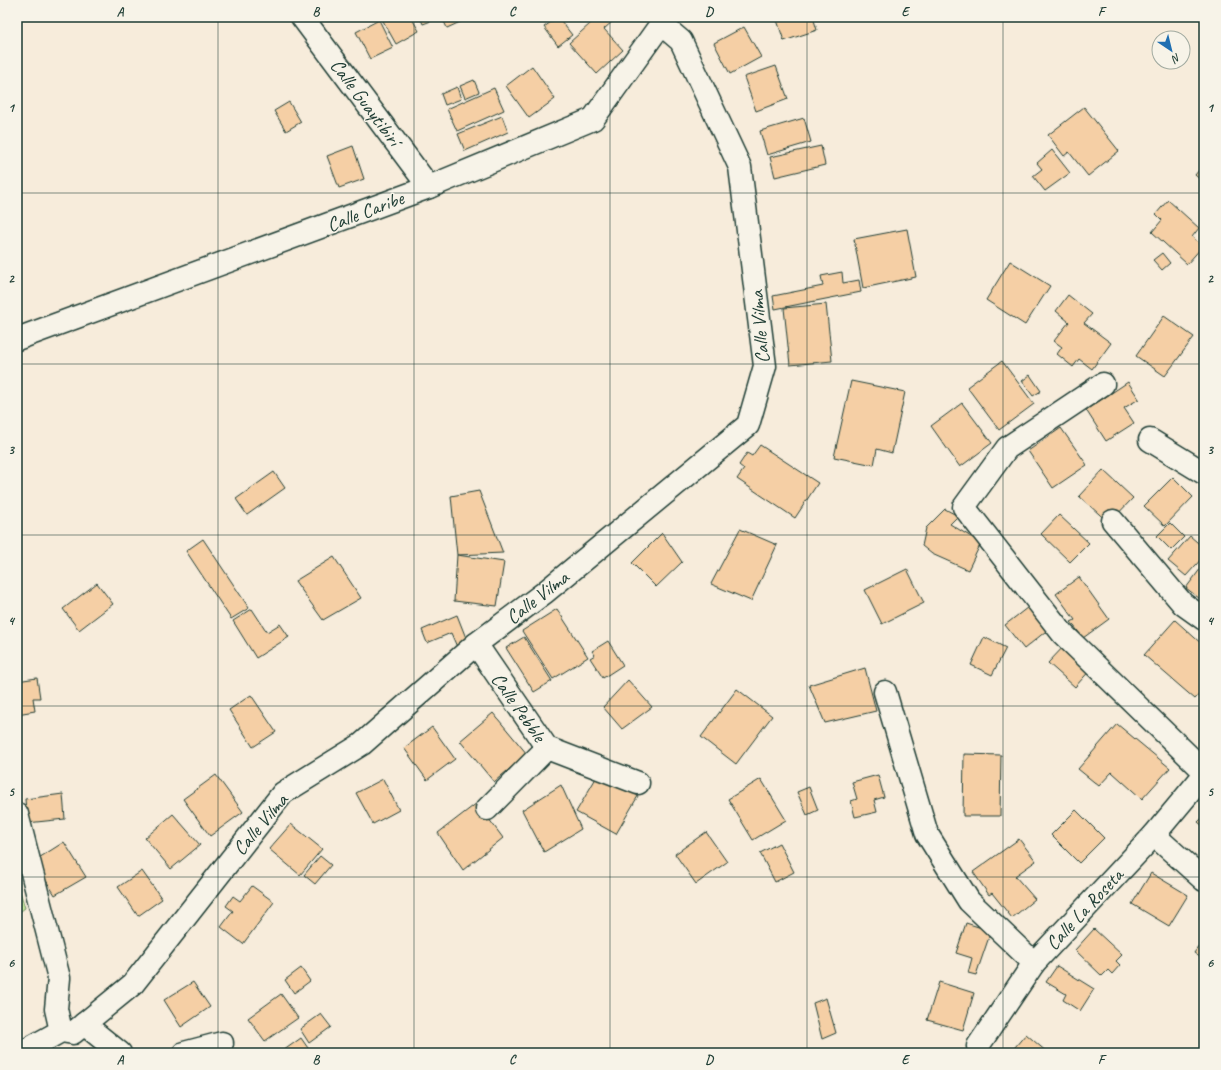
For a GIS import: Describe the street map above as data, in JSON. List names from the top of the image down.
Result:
{
  "streets": {
    "street": [
      "Calle Guaytibirí",
      "Calle Caribe",
      "Calle Vilma",
      "Calle Pebble",
      "Calle La Roseta"
    ]
  },
  "crossings": [
    ["Calle Guaytibirí", "Calle Caribe"],
    ["Calle Caribe", "Calle Vilma"],
    ["Calle Vilma", "Calle Pebble"]
  ],
  "north": "bottom right",
  "grid": {
    "columns": [
      "A",
      "B",
      "C",
      "D",
      "E",
      "F"
    ],
    "rows": [
      "1",
      "2",
      "3",
      "4",
      "5",
      "6"
    ]
  }
}
